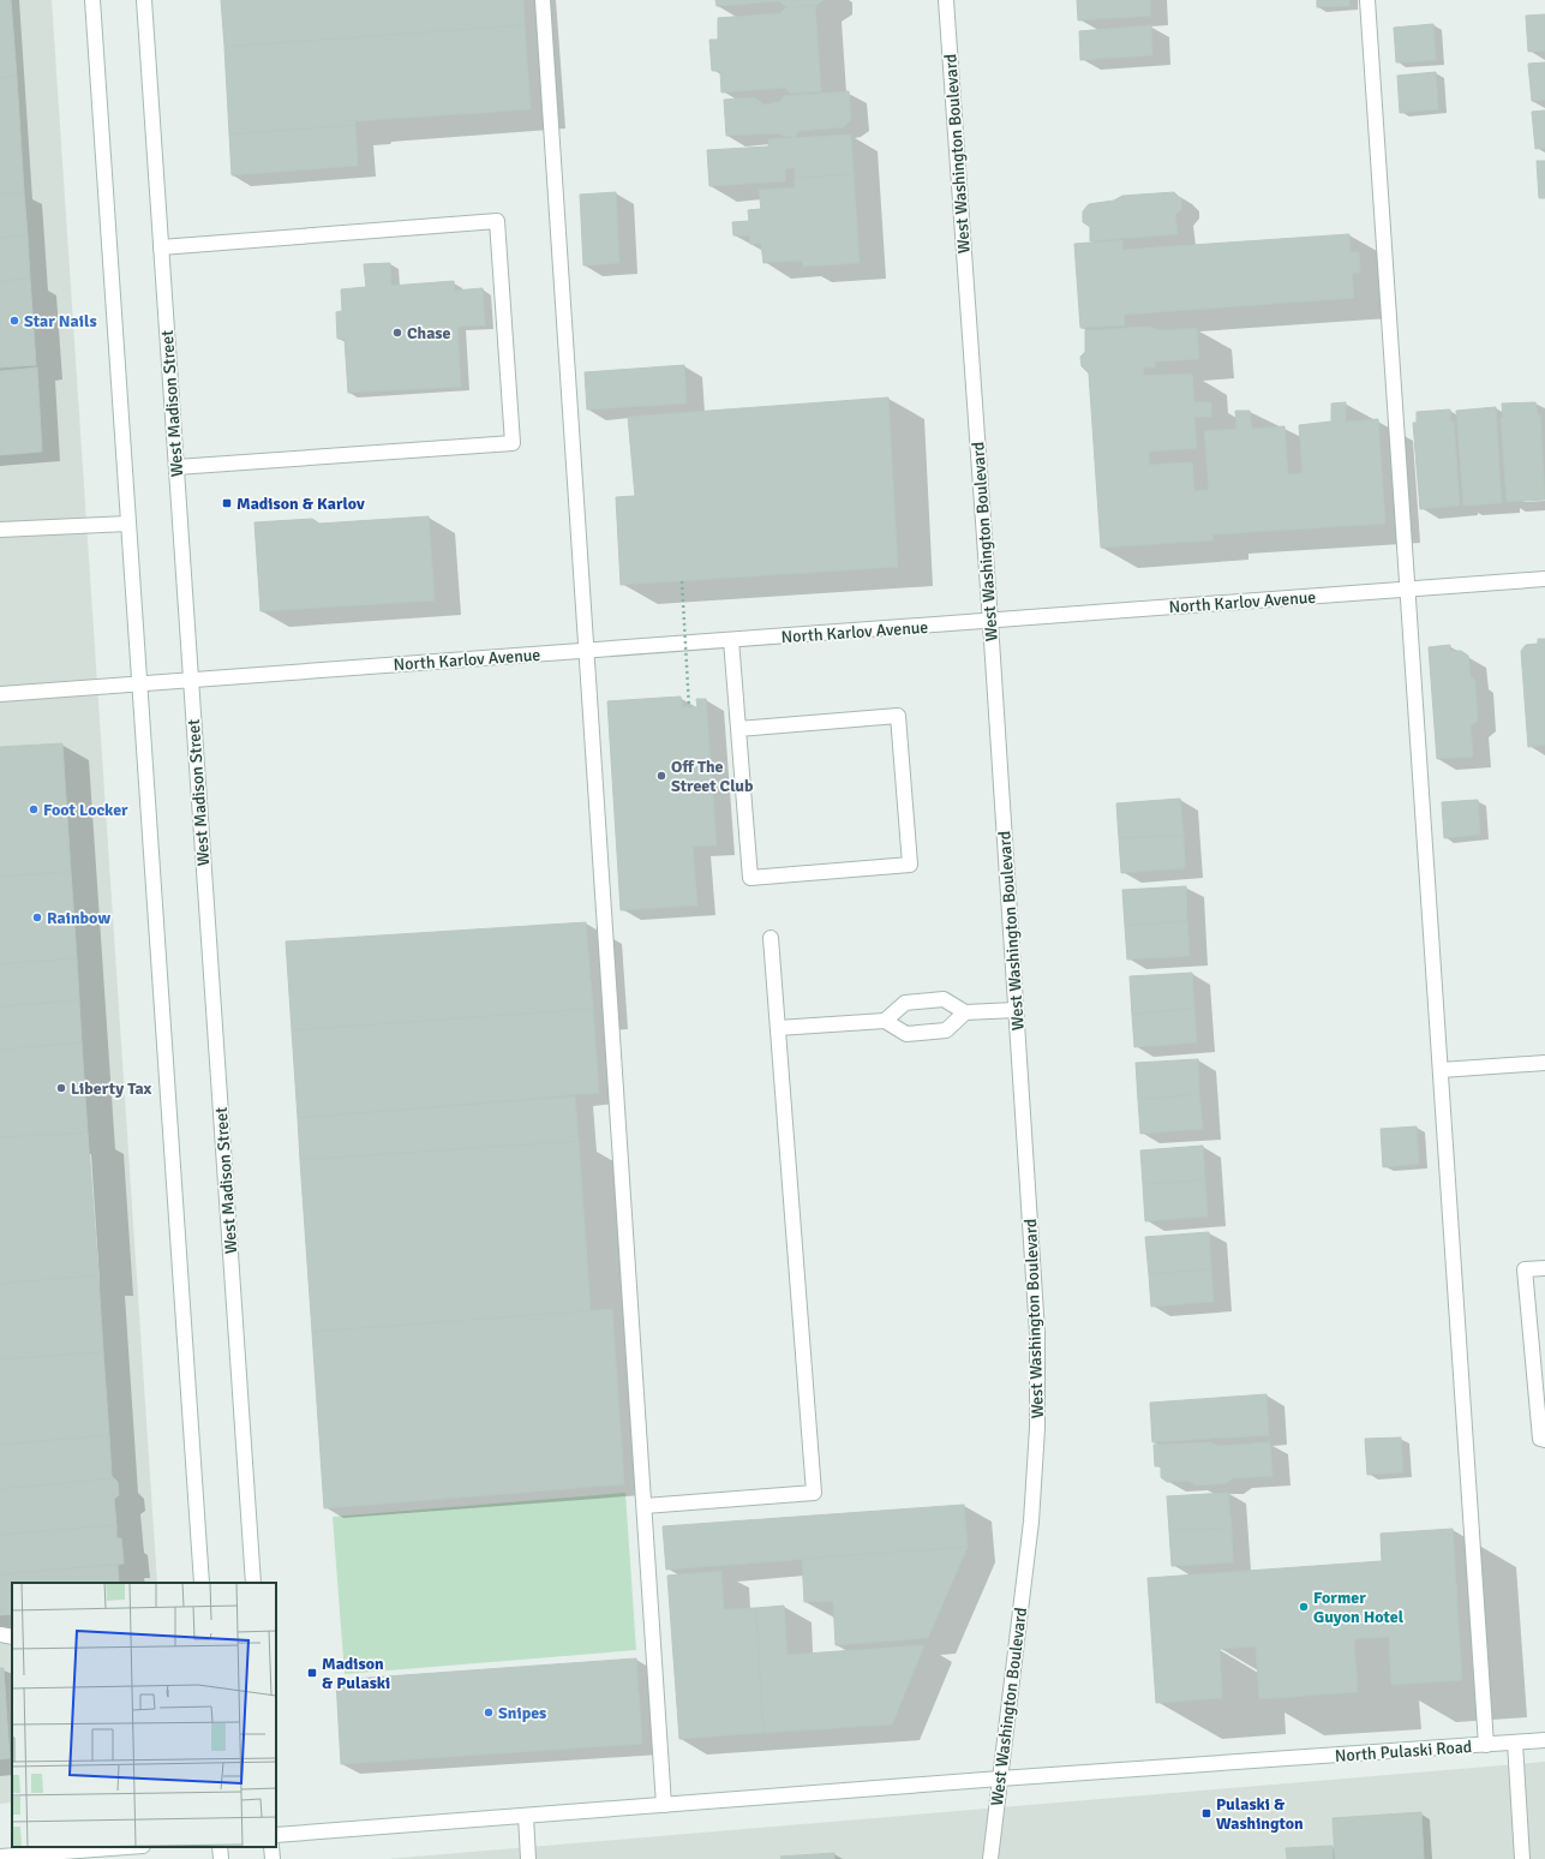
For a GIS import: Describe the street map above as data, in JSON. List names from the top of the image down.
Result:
{
  "streets": {
    "main road": [
      "West Washington Boulevard",
      "West Madison Street",
      "North Karlov Avenue",
      "North Pulaski Road"
    ]
  },
  "crossings": [
    ["West Washington Boulevard", "North Karlov Avenue"],
    ["West Washington Boulevard", "North Pulaski Road"],
    ["West Madison Street", "North Karlov Avenue"]
  ],
  "places": {
    "other": [
      "Star Nails",
      "Chase",
      "Off The Street Club",
      "Foot Locker",
      "Rainbow",
      "Liberty Tax",
      "Former Guyon Hotel",
      "Snipes"
    ],
    "transit": ["Madison & Karlov", "Madison & Pulaski", "Pulaski & Washington"]
  }
}
